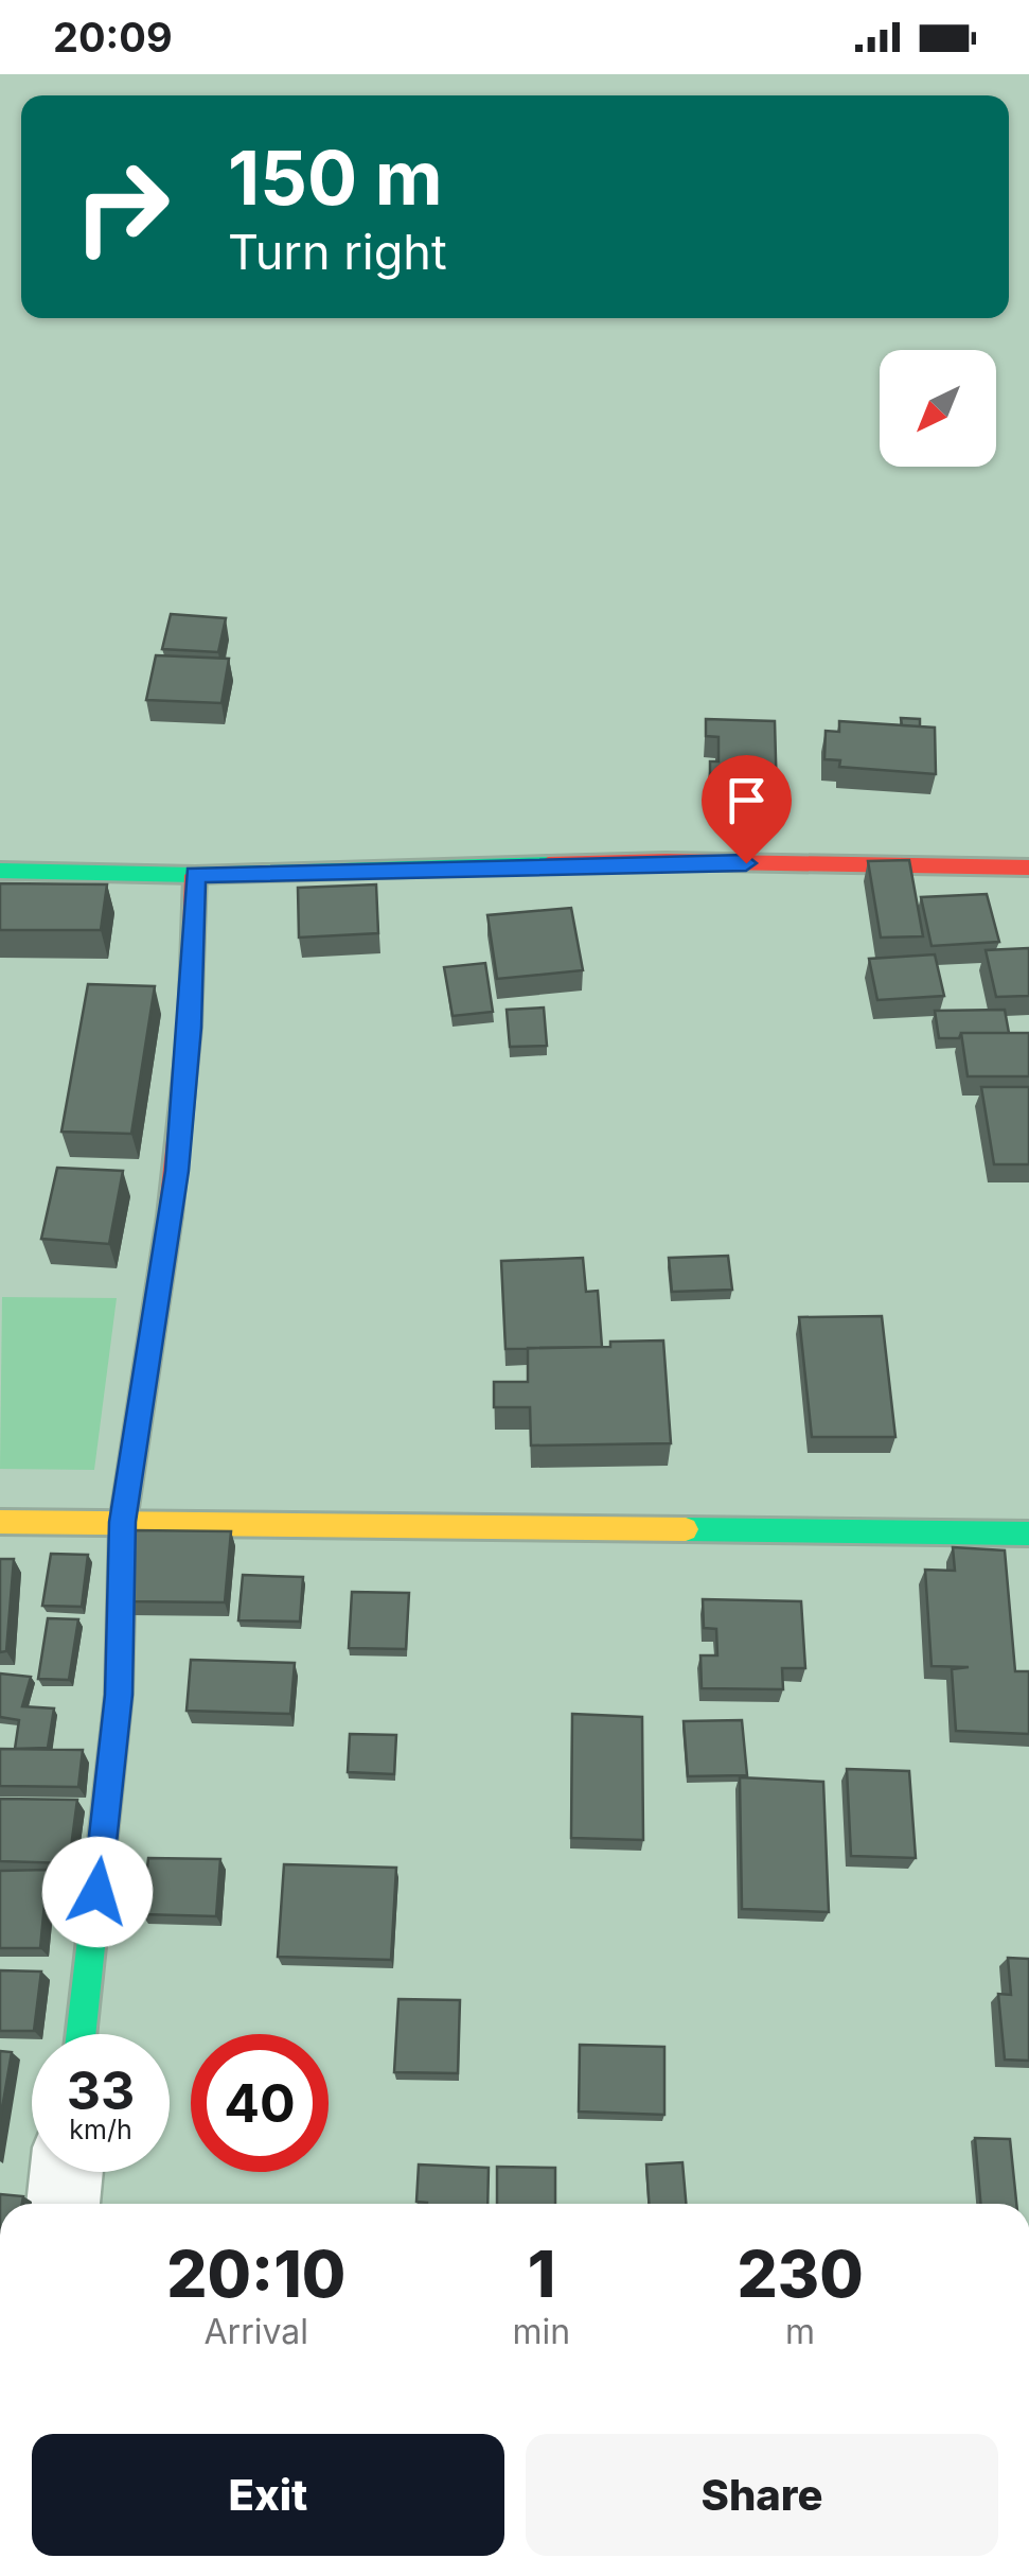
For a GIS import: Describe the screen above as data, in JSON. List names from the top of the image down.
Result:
{
  "north": "bottom left",
  "page": {
    "status": "20:09",
    "turn": ["150 m", "Turn right"],
    "speed": "33 km/h",
    "limit": "40",
    "eta": [
      "20:10",
      "Arrival",
      "1",
      "min",
      "230",
      "m"
    ],
    "buttons": ["Exit", "Share"]
  }
}
